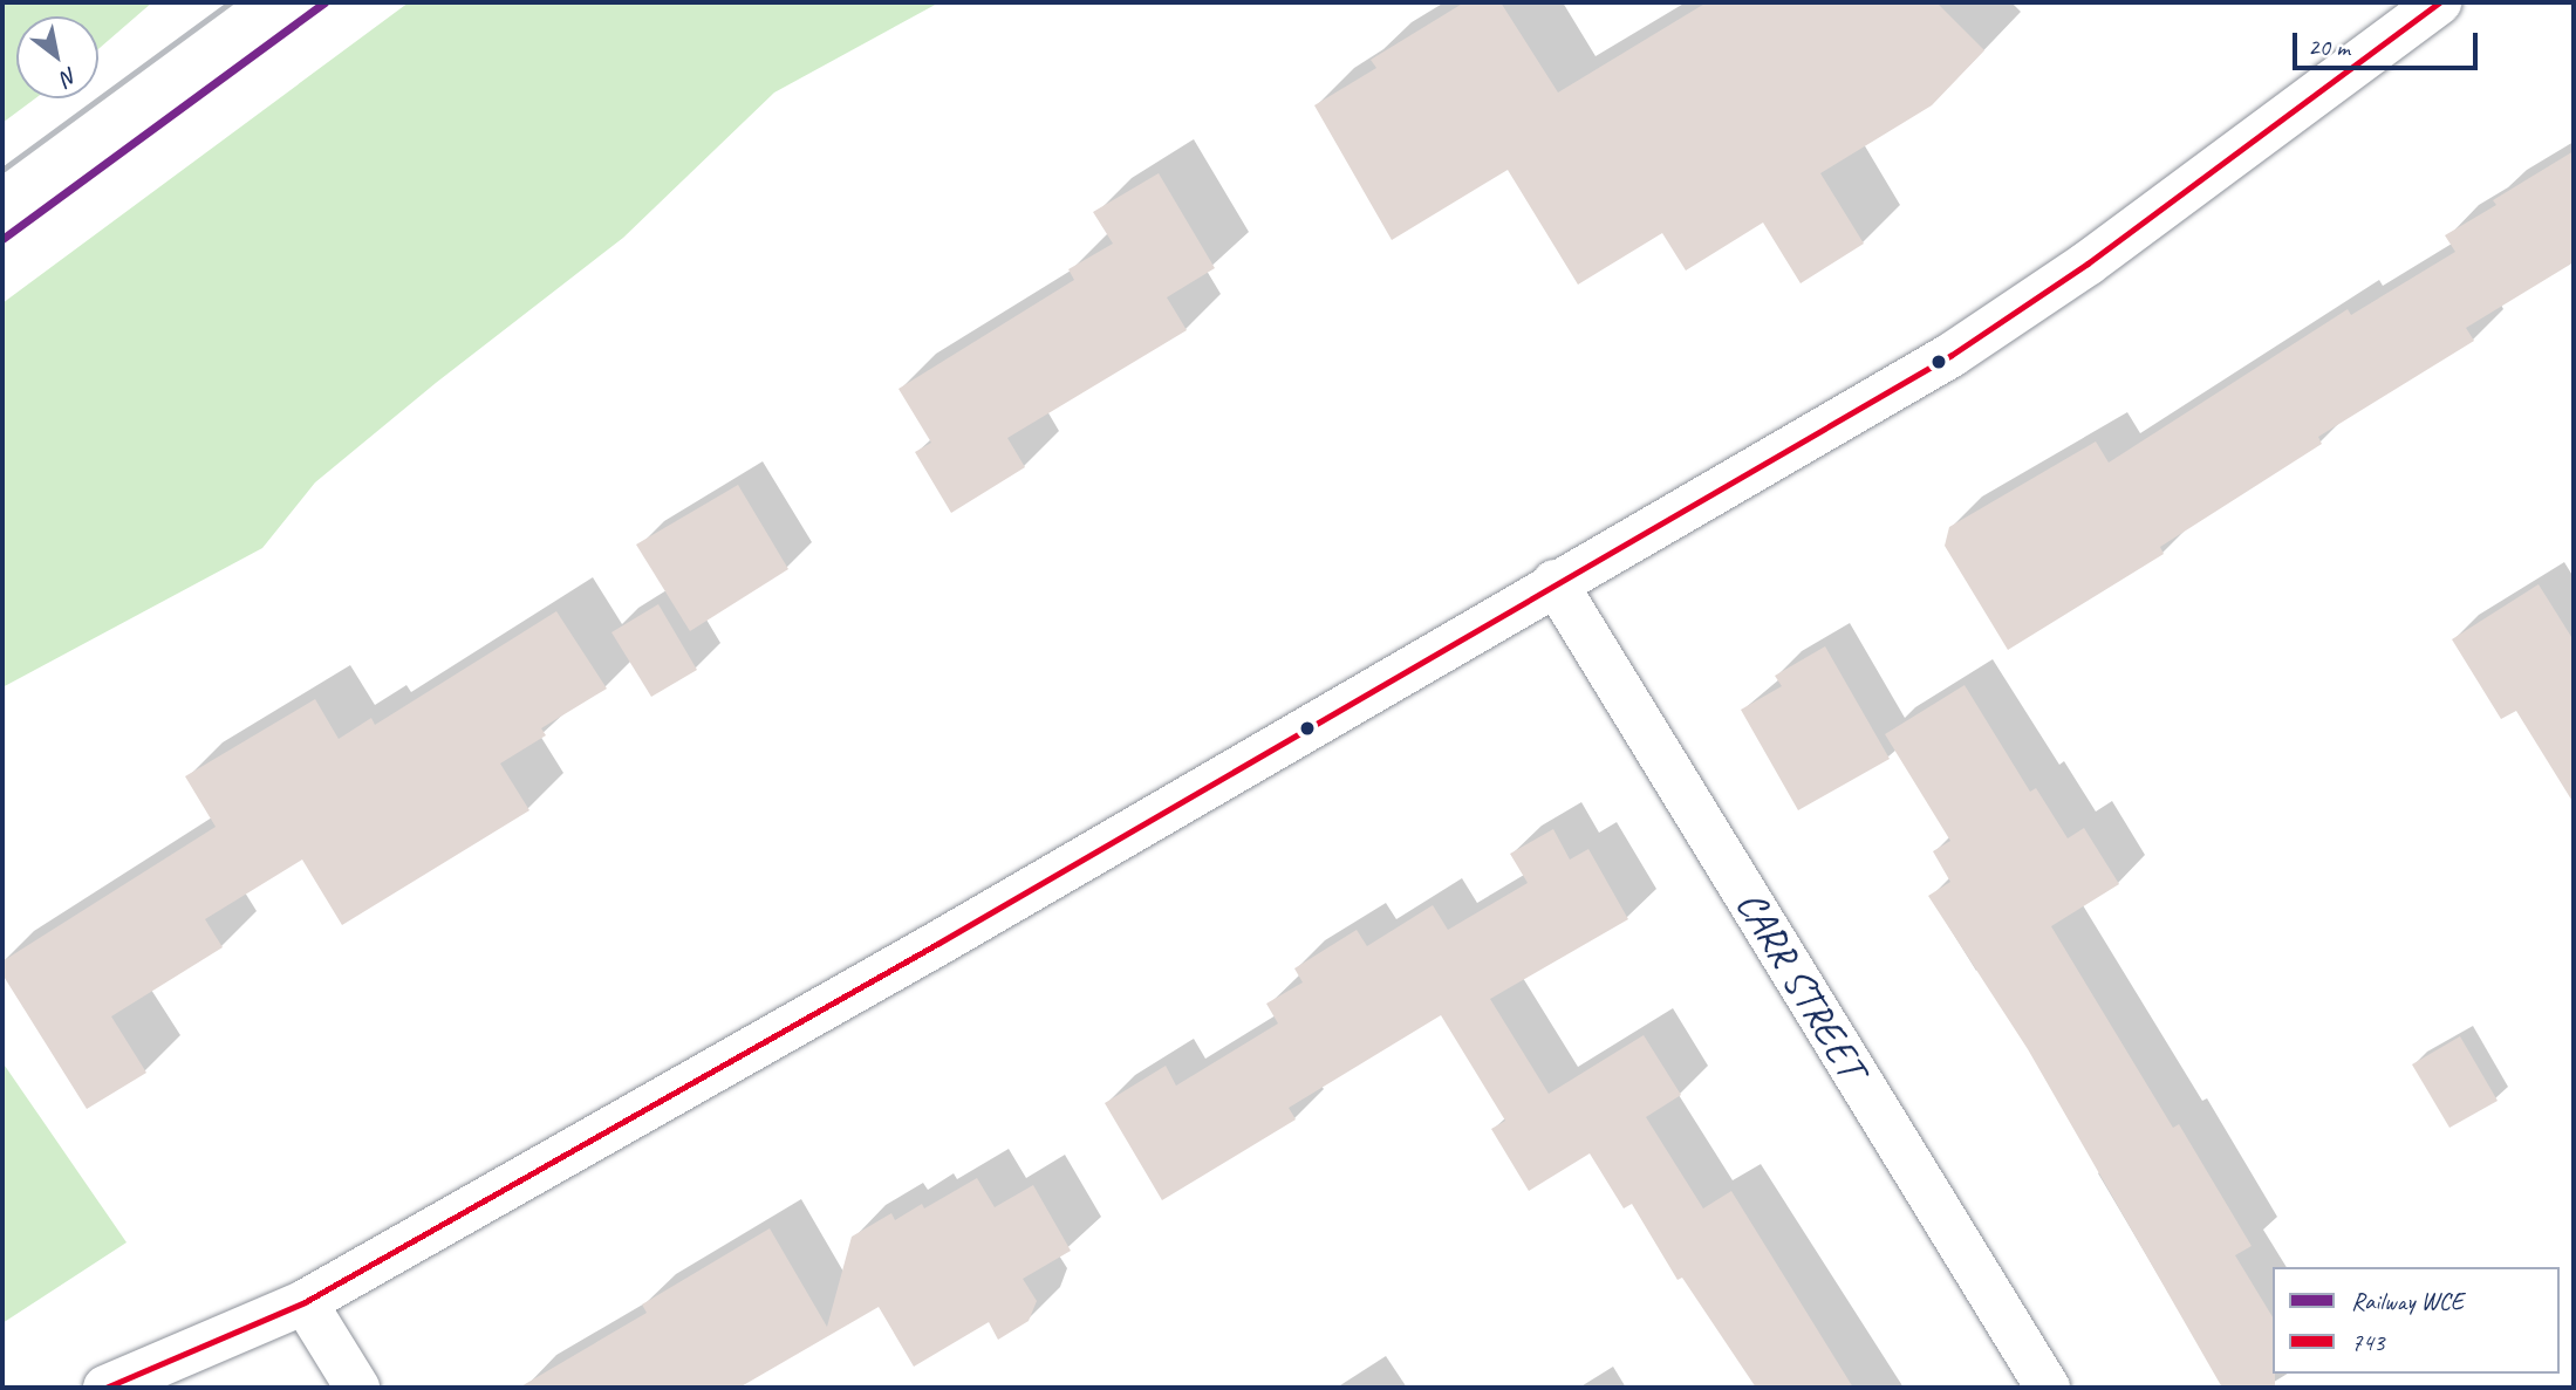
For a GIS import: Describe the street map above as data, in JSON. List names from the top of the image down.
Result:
{
  "streets": {
    "street": ["CARR STREET"]
  },
  "lines": ["rail line WCE", "transit line 743"],
  "legend": ["Railway WCE", "743"],
  "scale_bar": "20 m",
  "north": "bottom right"
}
